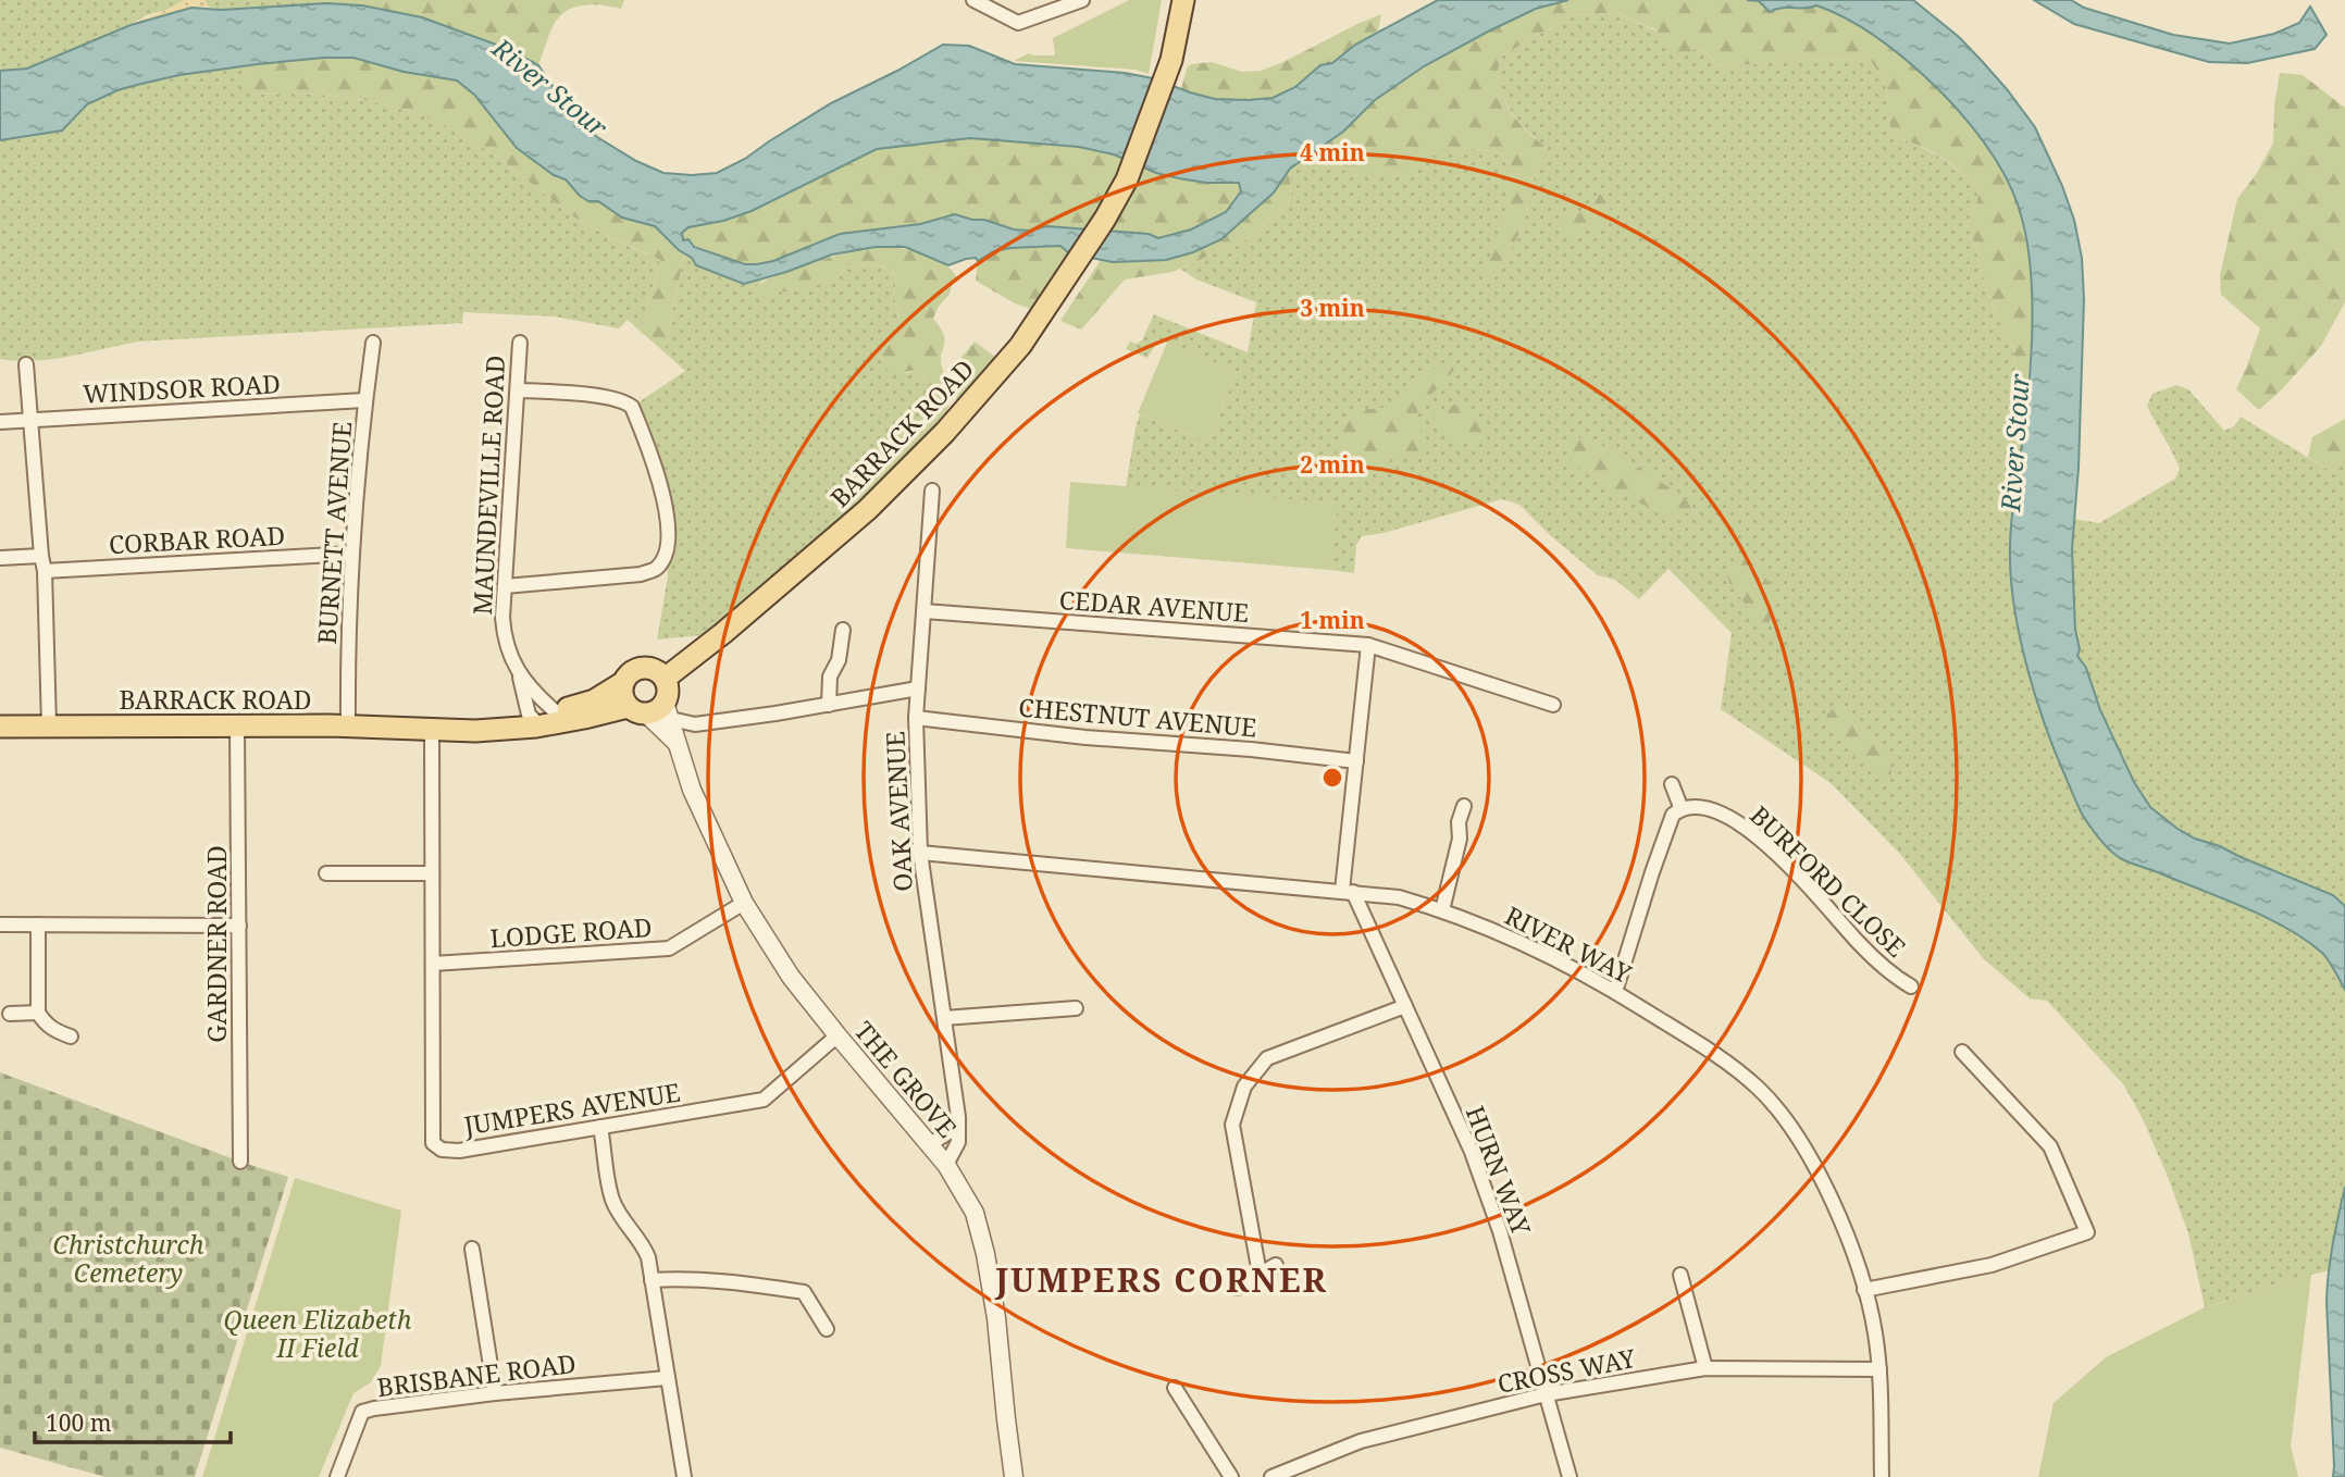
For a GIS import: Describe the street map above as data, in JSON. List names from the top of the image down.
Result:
{
  "streets": {
    "main road": ["BARRACK ROAD"],
    "street": [
      "WINDSOR ROAD",
      "MAUNDEVILLE ROAD",
      "BURNETT AVENUE",
      "CORBAR ROAD",
      "CEDAR AVENUE",
      "CHESTNUT AVENUE",
      "OAK AVENUE",
      "BURFORD CLOSE",
      "LODGE ROAD",
      "GARDNER ROAD",
      "RIVER WAY",
      "THE GROVE",
      "JUMPERS AVENUE",
      "HURN WAY",
      "CROSS WAY",
      "BRISBANE ROAD"
    ]
  },
  "crossings": [
    ["WINDSOR ROAD", "BURNETT AVENUE"],
    ["BARRACK ROAD", "MAUNDEVILLE ROAD"],
    ["BARRACK ROAD", "BURNETT AVENUE"],
    ["BARRACK ROAD", "GARDNER ROAD"],
    ["BARRACK ROAD", "THE GROVE"],
    ["BARRACK ROAD", "JUMPERS AVENUE"],
    ["BURNETT AVENUE", "CORBAR ROAD"],
    ["CEDAR AVENUE", "OAK AVENUE"],
    ["CHESTNUT AVENUE", "OAK AVENUE"],
    ["OAK AVENUE", "RIVER WAY"],
    ["OAK AVENUE", "THE GROVE"],
    ["LODGE ROAD", "THE GROVE"],
    ["LODGE ROAD", "JUMPERS AVENUE"],
    ["RIVER WAY", "HURN WAY"],
    ["RIVER WAY", "CROSS WAY"],
    ["THE GROVE", "JUMPERS AVENUE"],
    ["HURN WAY", "CROSS WAY"]
  ],
  "districts": ["JUMPERS CORNER"],
  "water": ["River Stour"],
  "parks": ["Christchurch Cemetery", "Queen Elizabeth II Field"],
  "scale_bar": "100 m",
  "rings": [
    "4 min",
    "3 min",
    "2 min",
    "1 min"
  ]
}
